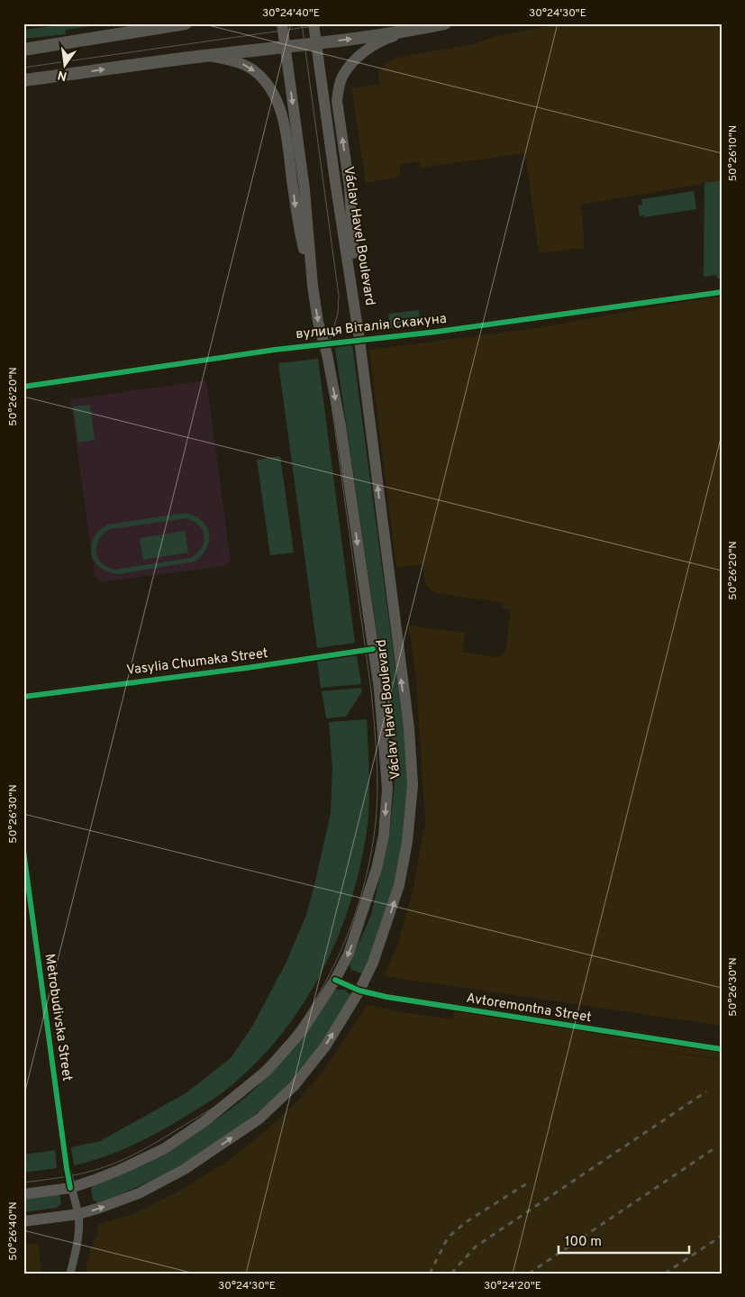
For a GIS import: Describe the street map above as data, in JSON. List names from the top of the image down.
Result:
{
  "streets": {
    "main road": ["Václav Havel Boulevard"],
    "street": [
      "вулиця Віталія Скакуна",
      "Vasylia Chumaka Street",
      "Avtoremontna Street",
      "Metrobudivska Street"
    ]
  },
  "crossings": [
    ["Václav Havel Boulevard", "вулиця Віталія Скакуна"],
    ["Václav Havel Boulevard", "Vasylia Chumaka Street"],
    ["Václav Havel Boulevard", "Avtoremontna Street"],
    ["Václav Havel Boulevard", "Metrobudivska Street"]
  ],
  "scale_bar": "100 m",
  "north": "bottom",
  "coordinates": [
    "30°24'40\"E",
    "30°24'30\"E",
    "50°26'10\"N",
    "50°26'20\"N",
    "50°26'30\"N",
    "50°26'40\"N",
    "30°24'20\"E"
  ]
}
